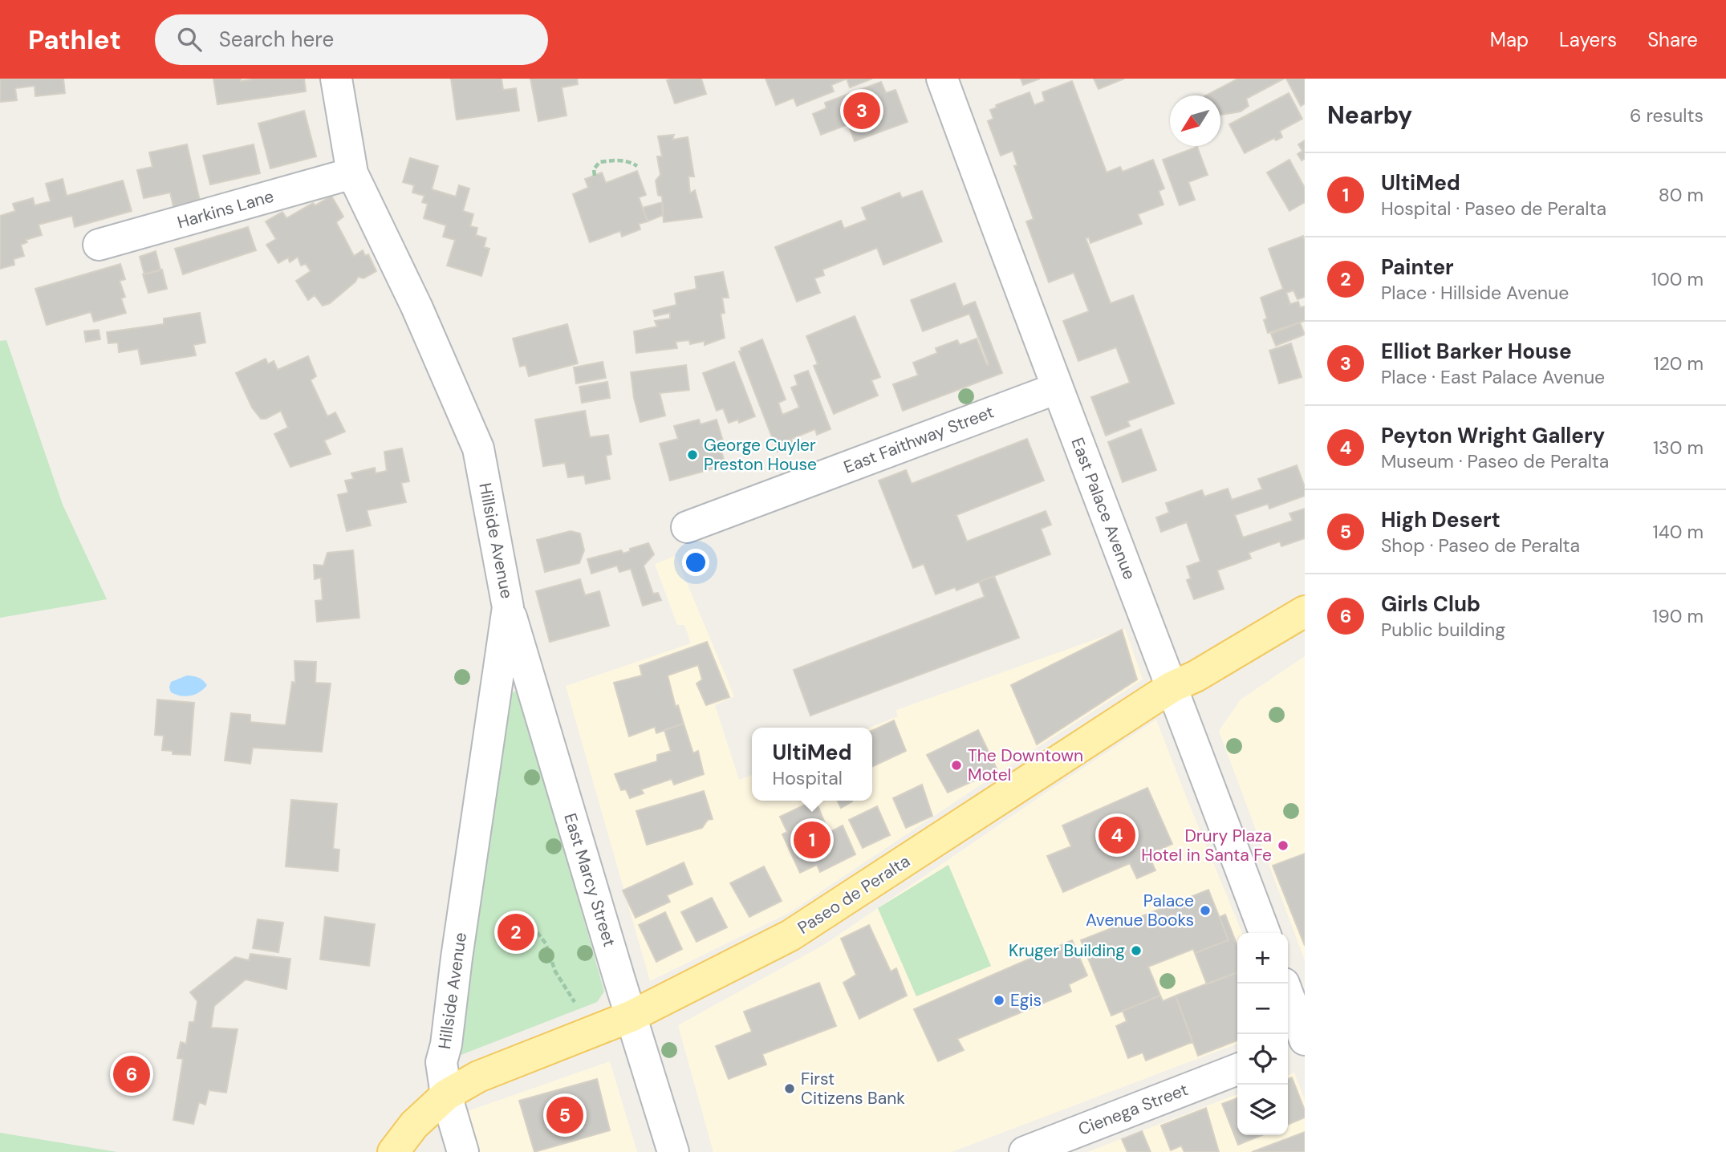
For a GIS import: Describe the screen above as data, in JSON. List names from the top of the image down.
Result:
{
  "streets": {
    "main road": ["Paseo de Peralta"],
    "street": [
      "Harkins Lane",
      "East Faithway Street",
      "East Palace Avenue",
      "Hillside Avenue",
      "East Marcy Street",
      "Cienega Street"
    ]
  },
  "crossings": [
    ["Harkins Lane", "Hillside Avenue"],
    ["East Faithway Street", "East Palace Avenue"],
    ["East Palace Avenue", "Paseo de Peralta"],
    ["Hillside Avenue", "East Marcy Street"],
    ["Hillside Avenue", "Paseo de Peralta"],
    ["East Marcy Street", "Paseo de Peralta"]
  ],
  "places": [
    "George Cuyler Preston House",
    "The Downtown Motel",
    "Drury Plaza Hotel in Santa Fe",
    "Palace Avenue Books",
    "Kruger Building",
    "Egis",
    "First Citizens Bank"
  ],
  "north": "bottom left",
  "page": {
    "header": "Pathlet",
    "search": "Search here",
    "nav": ["Map", "Layers", "Share"],
    "heading": ["Nearby", "6 results"],
    "pins": [
      "3",
      "4",
      "1",
      "2",
      "6",
      "5"
    ],
    "list": [
      {
        "mark": "1",
        "name": "UltiMed",
        "note": "Hospital · Paseo de Peralta",
        "value": "80 m"
      },
      {
        "mark": "2",
        "name": "Painter",
        "note": "Place · Hillside Avenue",
        "value": "100 m"
      },
      {
        "mark": "3",
        "name": "Elliot Barker House",
        "note": "Place · East Palace Avenue",
        "value": "120 m"
      },
      {
        "mark": "4",
        "name": "Peyton Wright Gallery",
        "note": "Museum · Paseo de Peralta",
        "value": "130 m"
      },
      {
        "mark": "5",
        "name": "High Desert",
        "note": "Shop · Paseo de Peralta",
        "value": "140 m"
      },
      {
        "mark": "6",
        "name": "Girls Club",
        "note": "Public building",
        "value": "190 m"
      }
    ],
    "popup": ["UltiMed", "Hospital"],
    "map_buttons": ["+", "−"]
  }
}
